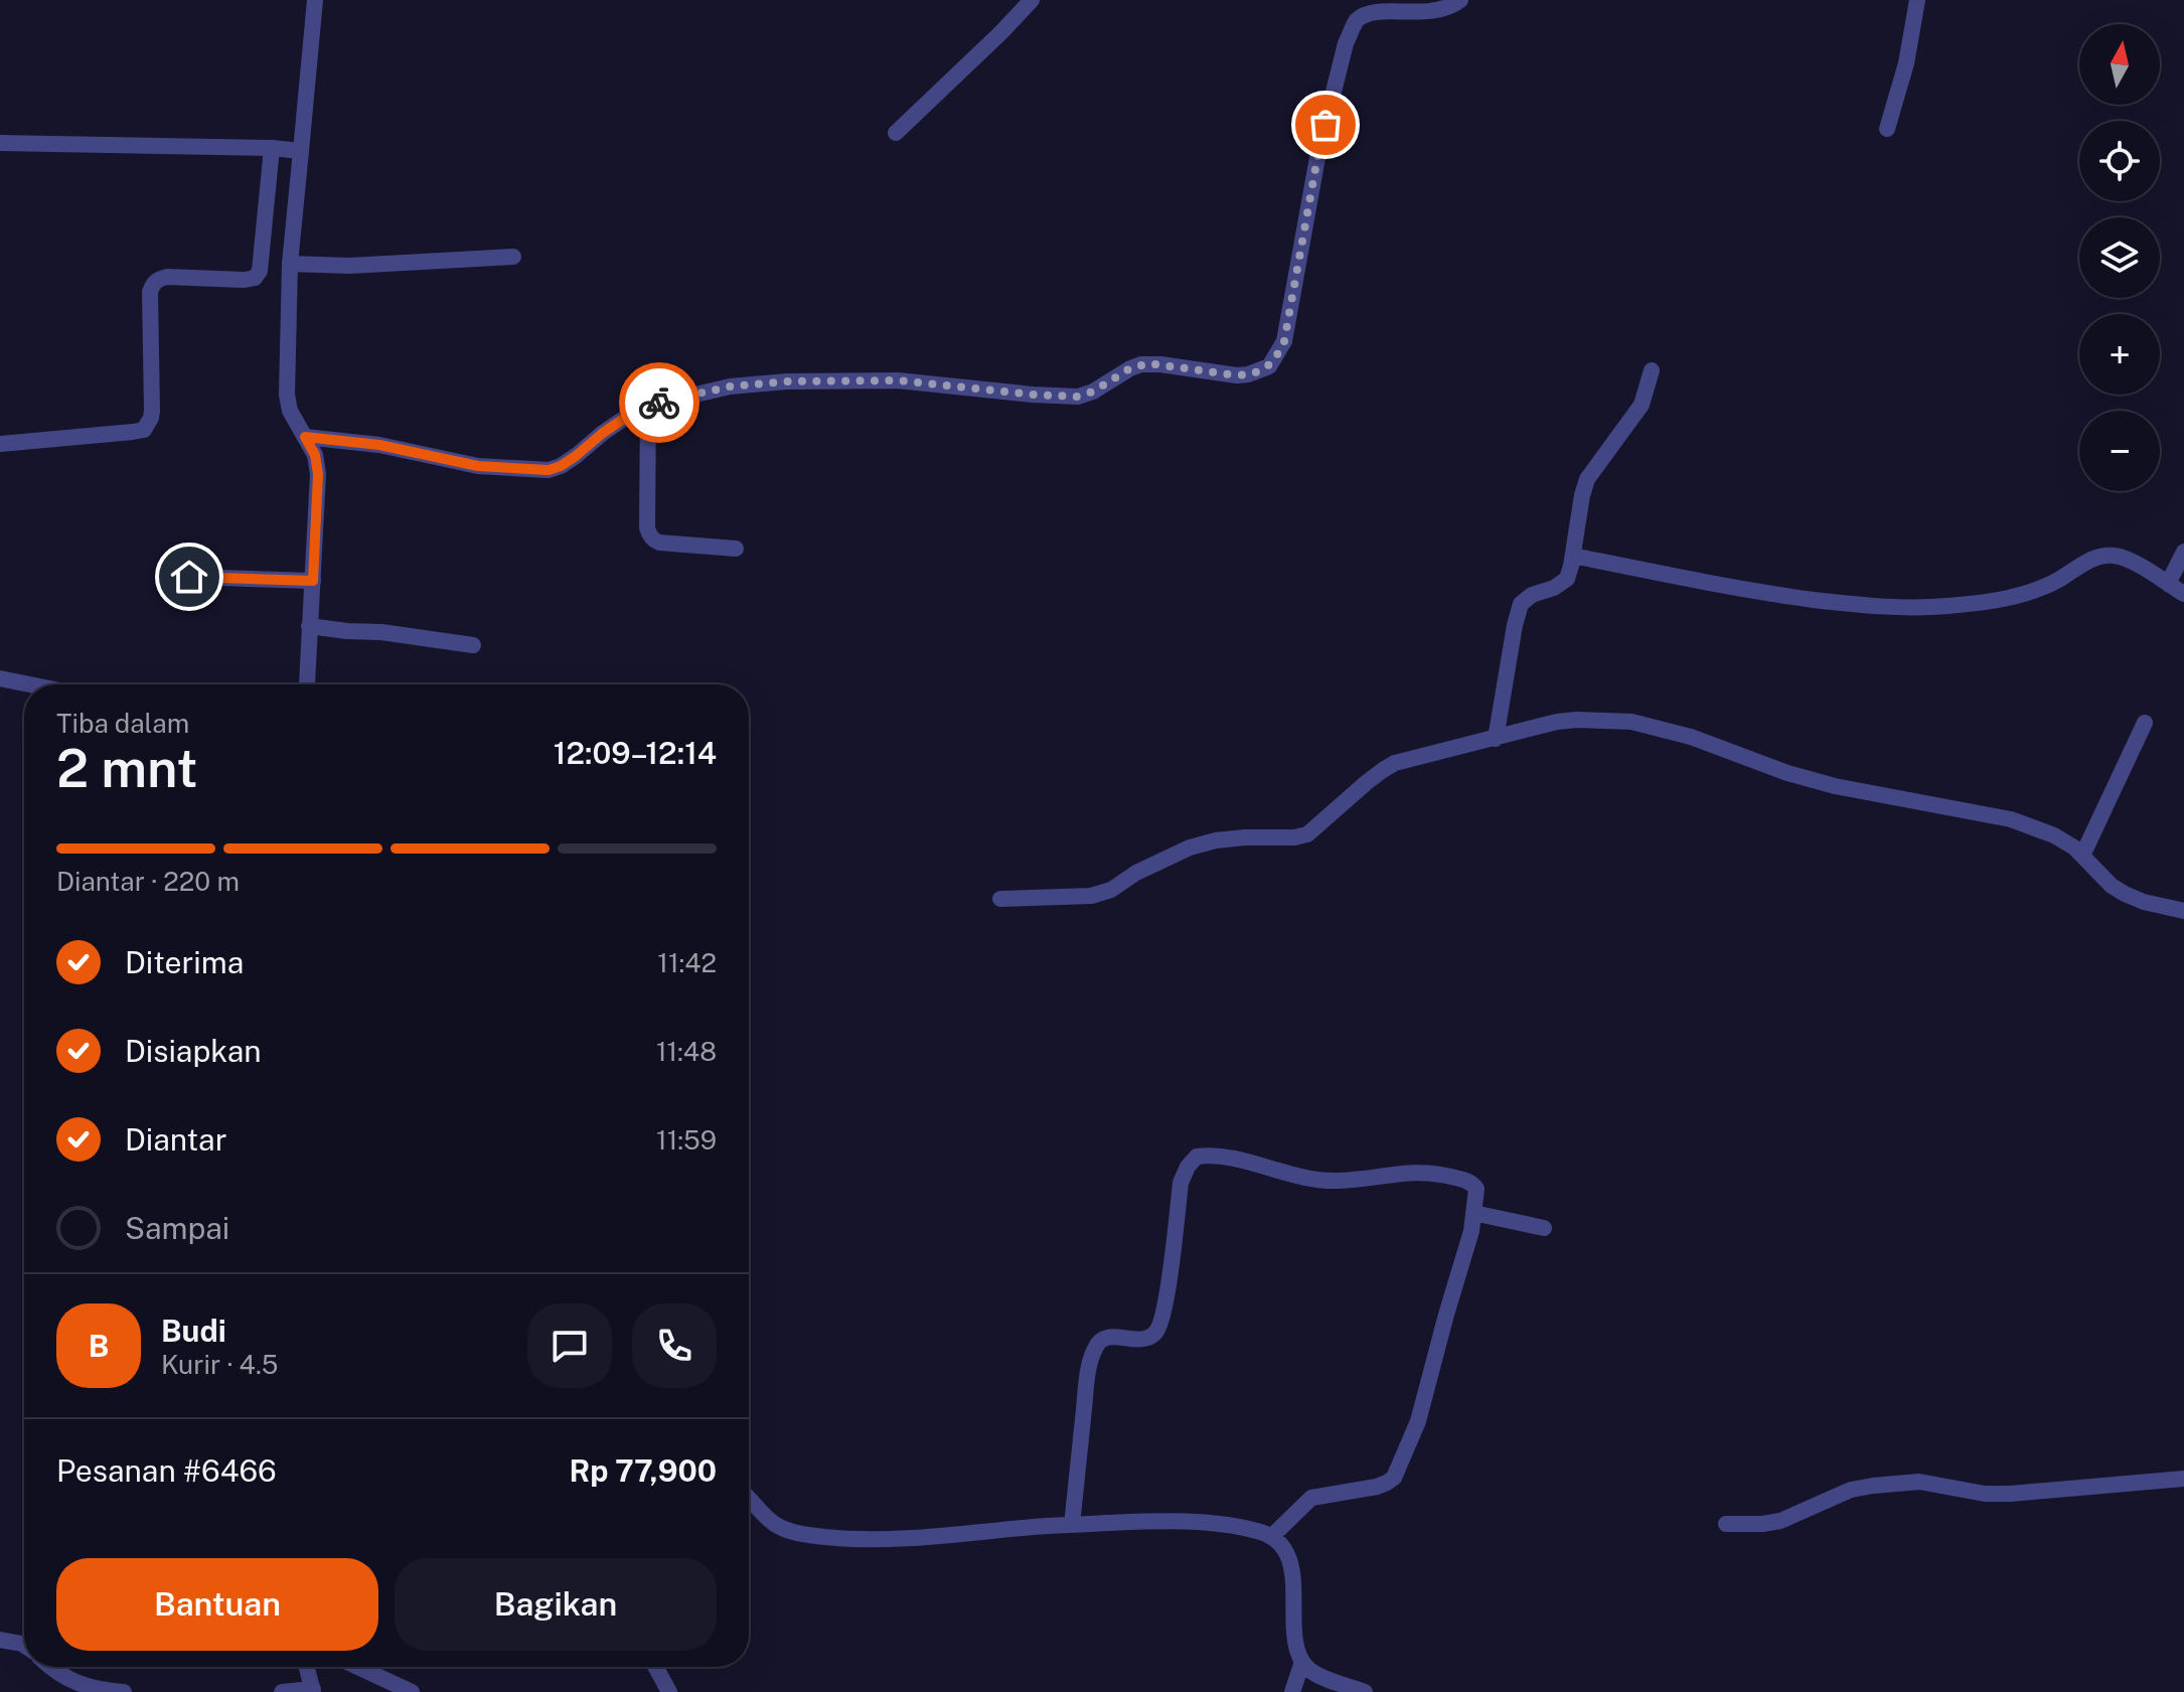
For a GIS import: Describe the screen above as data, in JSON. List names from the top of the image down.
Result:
{
  "north": "top",
  "page": {
    "map_buttons": ["+", "−"],
    "heading": ["2 mnt", "Tiba dalam", "12:09–12:14"],
    "panel": [
      "Budi",
      "Kurir · 4.5",
      "Pesanan #6466",
      "Rp 77,900"
    ],
    "bar": "Diantar · 220 m",
    "list": [
      ["Diterima", "11:42"],
      ["Disiapkan", "11:48"],
      ["Diantar", "11:59"],
      "Sampai"
    ],
    "round": "B",
    "buttons": ["Bantuan", "Bagikan"]
  }
}
